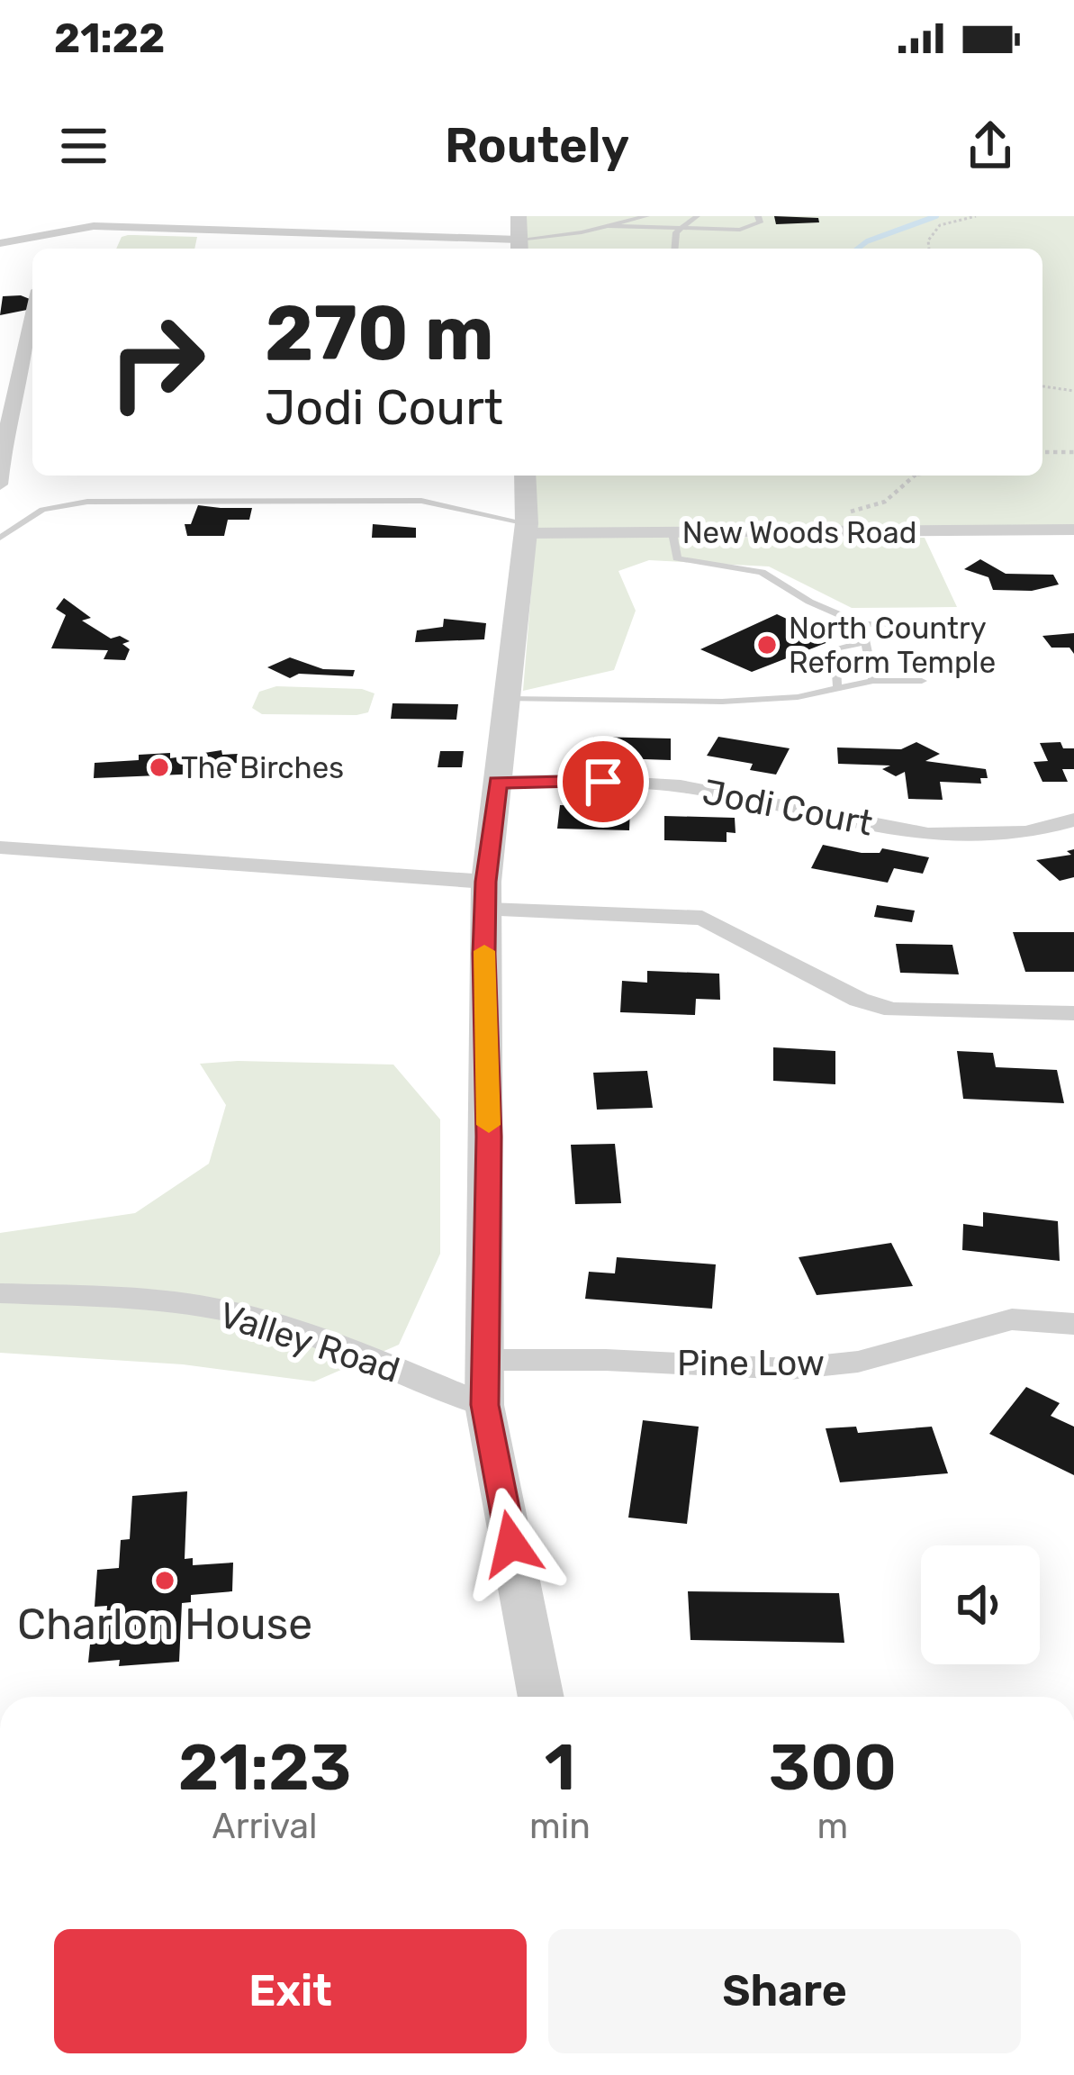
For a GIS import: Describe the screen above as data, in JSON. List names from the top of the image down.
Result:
{
  "streets": {
    "street": [
      "New Woods Road",
      "Jodi Court",
      "Valley Road",
      "Pine Low"
    ]
  },
  "places": ["North Country Reform Temple", "The Birches", "Charlon House"],
  "page": {
    "status": "21:22",
    "header": "Routely",
    "turn": ["270 m", "Jodi Court"],
    "eta": [
      "21:23",
      "Arrival",
      "1",
      "min",
      "300",
      "m"
    ],
    "buttons": ["Exit", "Share"]
  }
}
